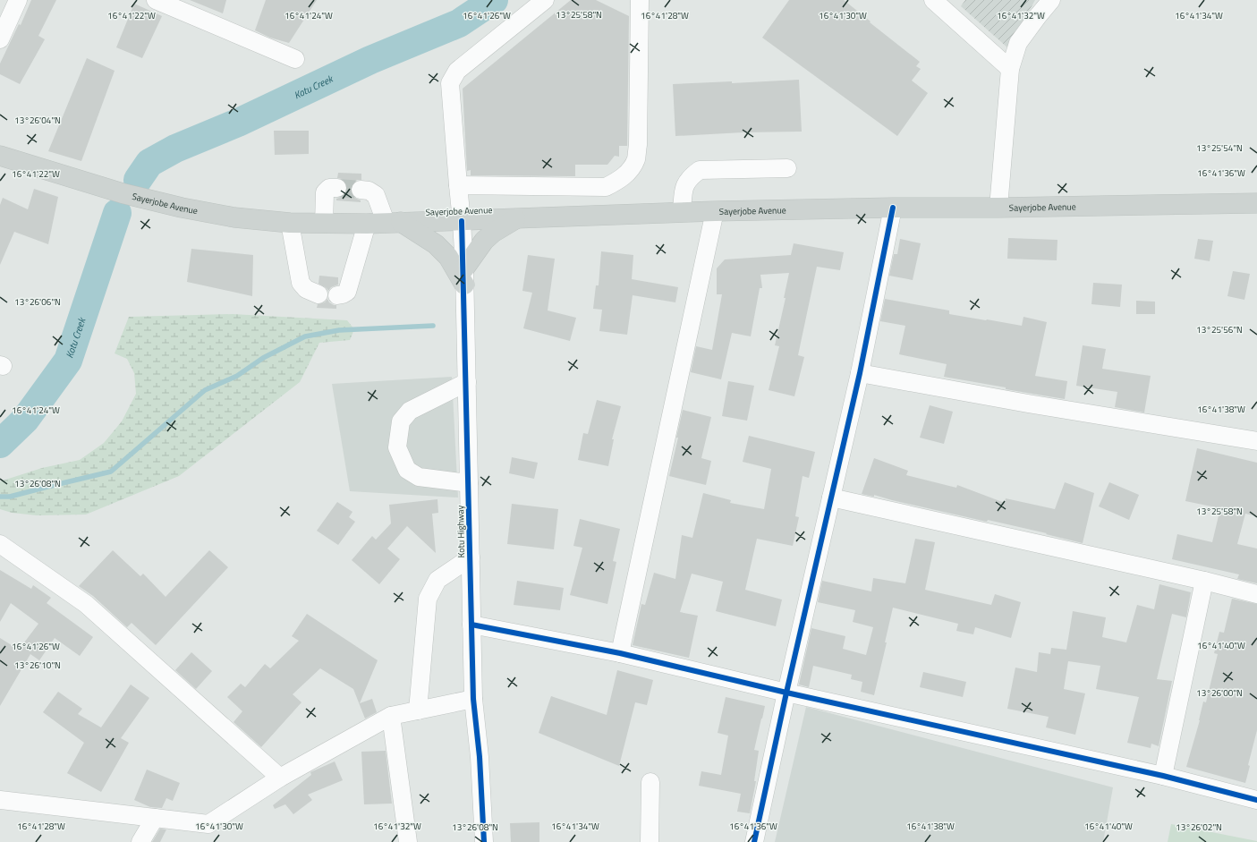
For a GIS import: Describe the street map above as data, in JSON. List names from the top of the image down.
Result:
{
  "streets": {
    "main road": ["Sayerjobe Avenue"],
    "street": ["Kotu Highway"]
  },
  "crossings": [
    ["Sayerjobe Avenue", "Kotu Highway"]
  ],
  "water": ["Kotu Creek"],
  "coordinates": [
    "13°25'58\"N",
    "16°41'22\"W",
    "16°41'24\"W",
    "16°41'26\"W",
    "16°41'28\"W",
    "16°41'30\"W",
    "16°41'32\"W",
    "16°41'34\"W",
    "13°26'04\"N",
    "13°25'54\"N",
    "16°41'36\"W",
    "13°26'06\"N",
    "13°25'56\"N",
    "16°41'38\"W",
    "13°26'08\"N",
    "16°41'40\"W",
    "13°26'10\"N",
    "13°26'00\"N",
    "13°26'02\"N"
  ]
}
